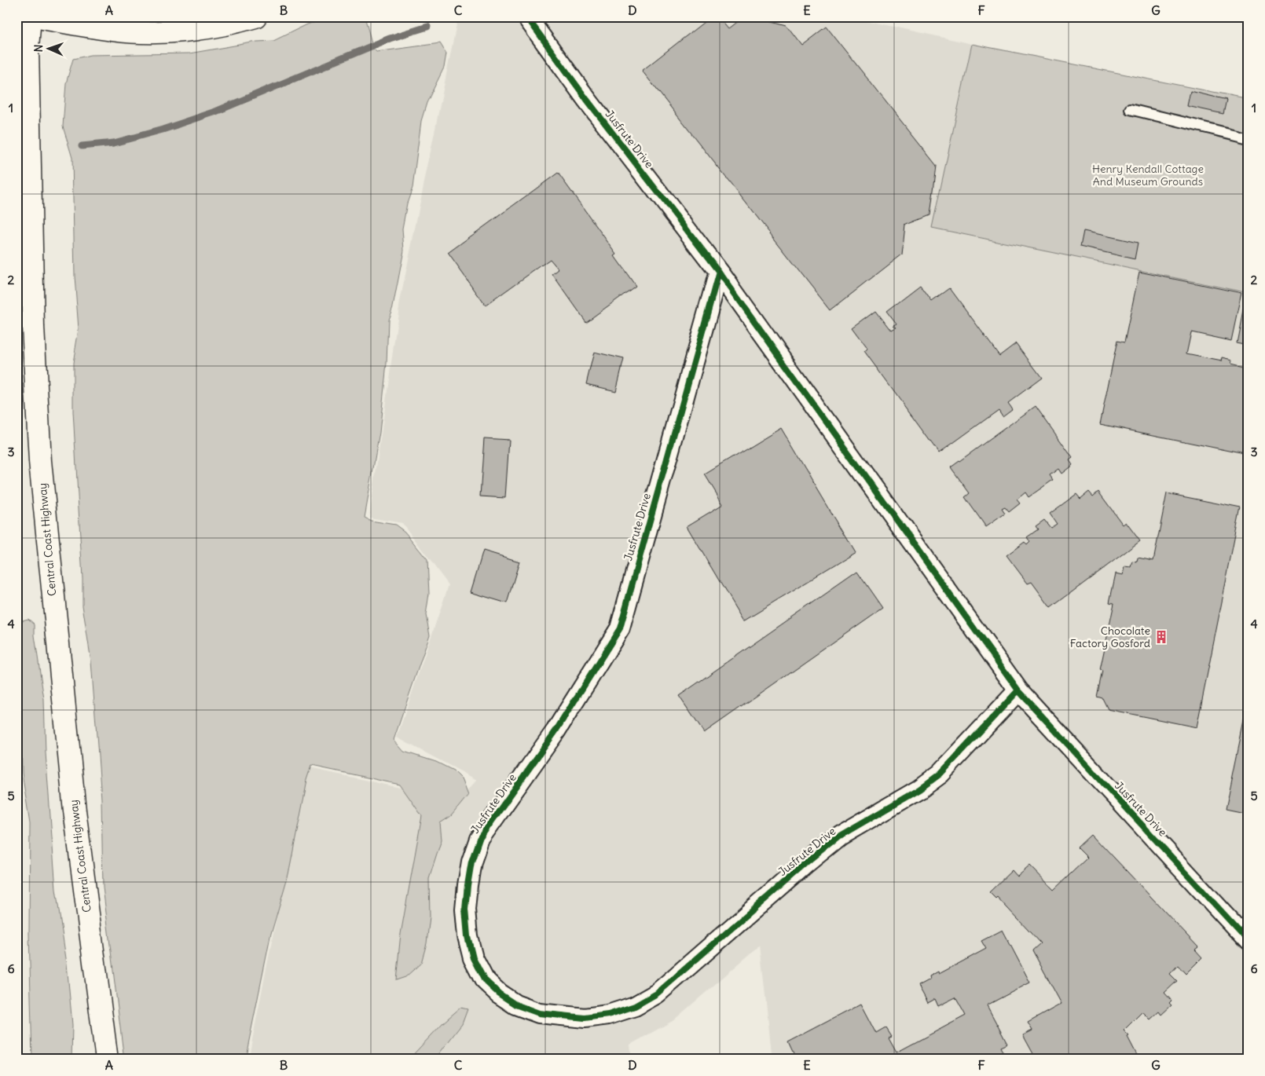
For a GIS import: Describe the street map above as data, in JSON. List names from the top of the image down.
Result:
{
  "streets": {
    "main road": ["Central Coast Highway"],
    "street": ["Jusfrute Drive"]
  },
  "parks": ["Henry Kendall Cottage And Museum Grounds"],
  "places": {
    "building": ["Chocolate Factory Gosford"]
  },
  "north": "left",
  "grid": {
    "columns": [
      "A",
      "B",
      "C",
      "D",
      "E",
      "F",
      "G"
    ],
    "rows": [
      "1",
      "2",
      "3",
      "4",
      "5",
      "6"
    ]
  }
}
